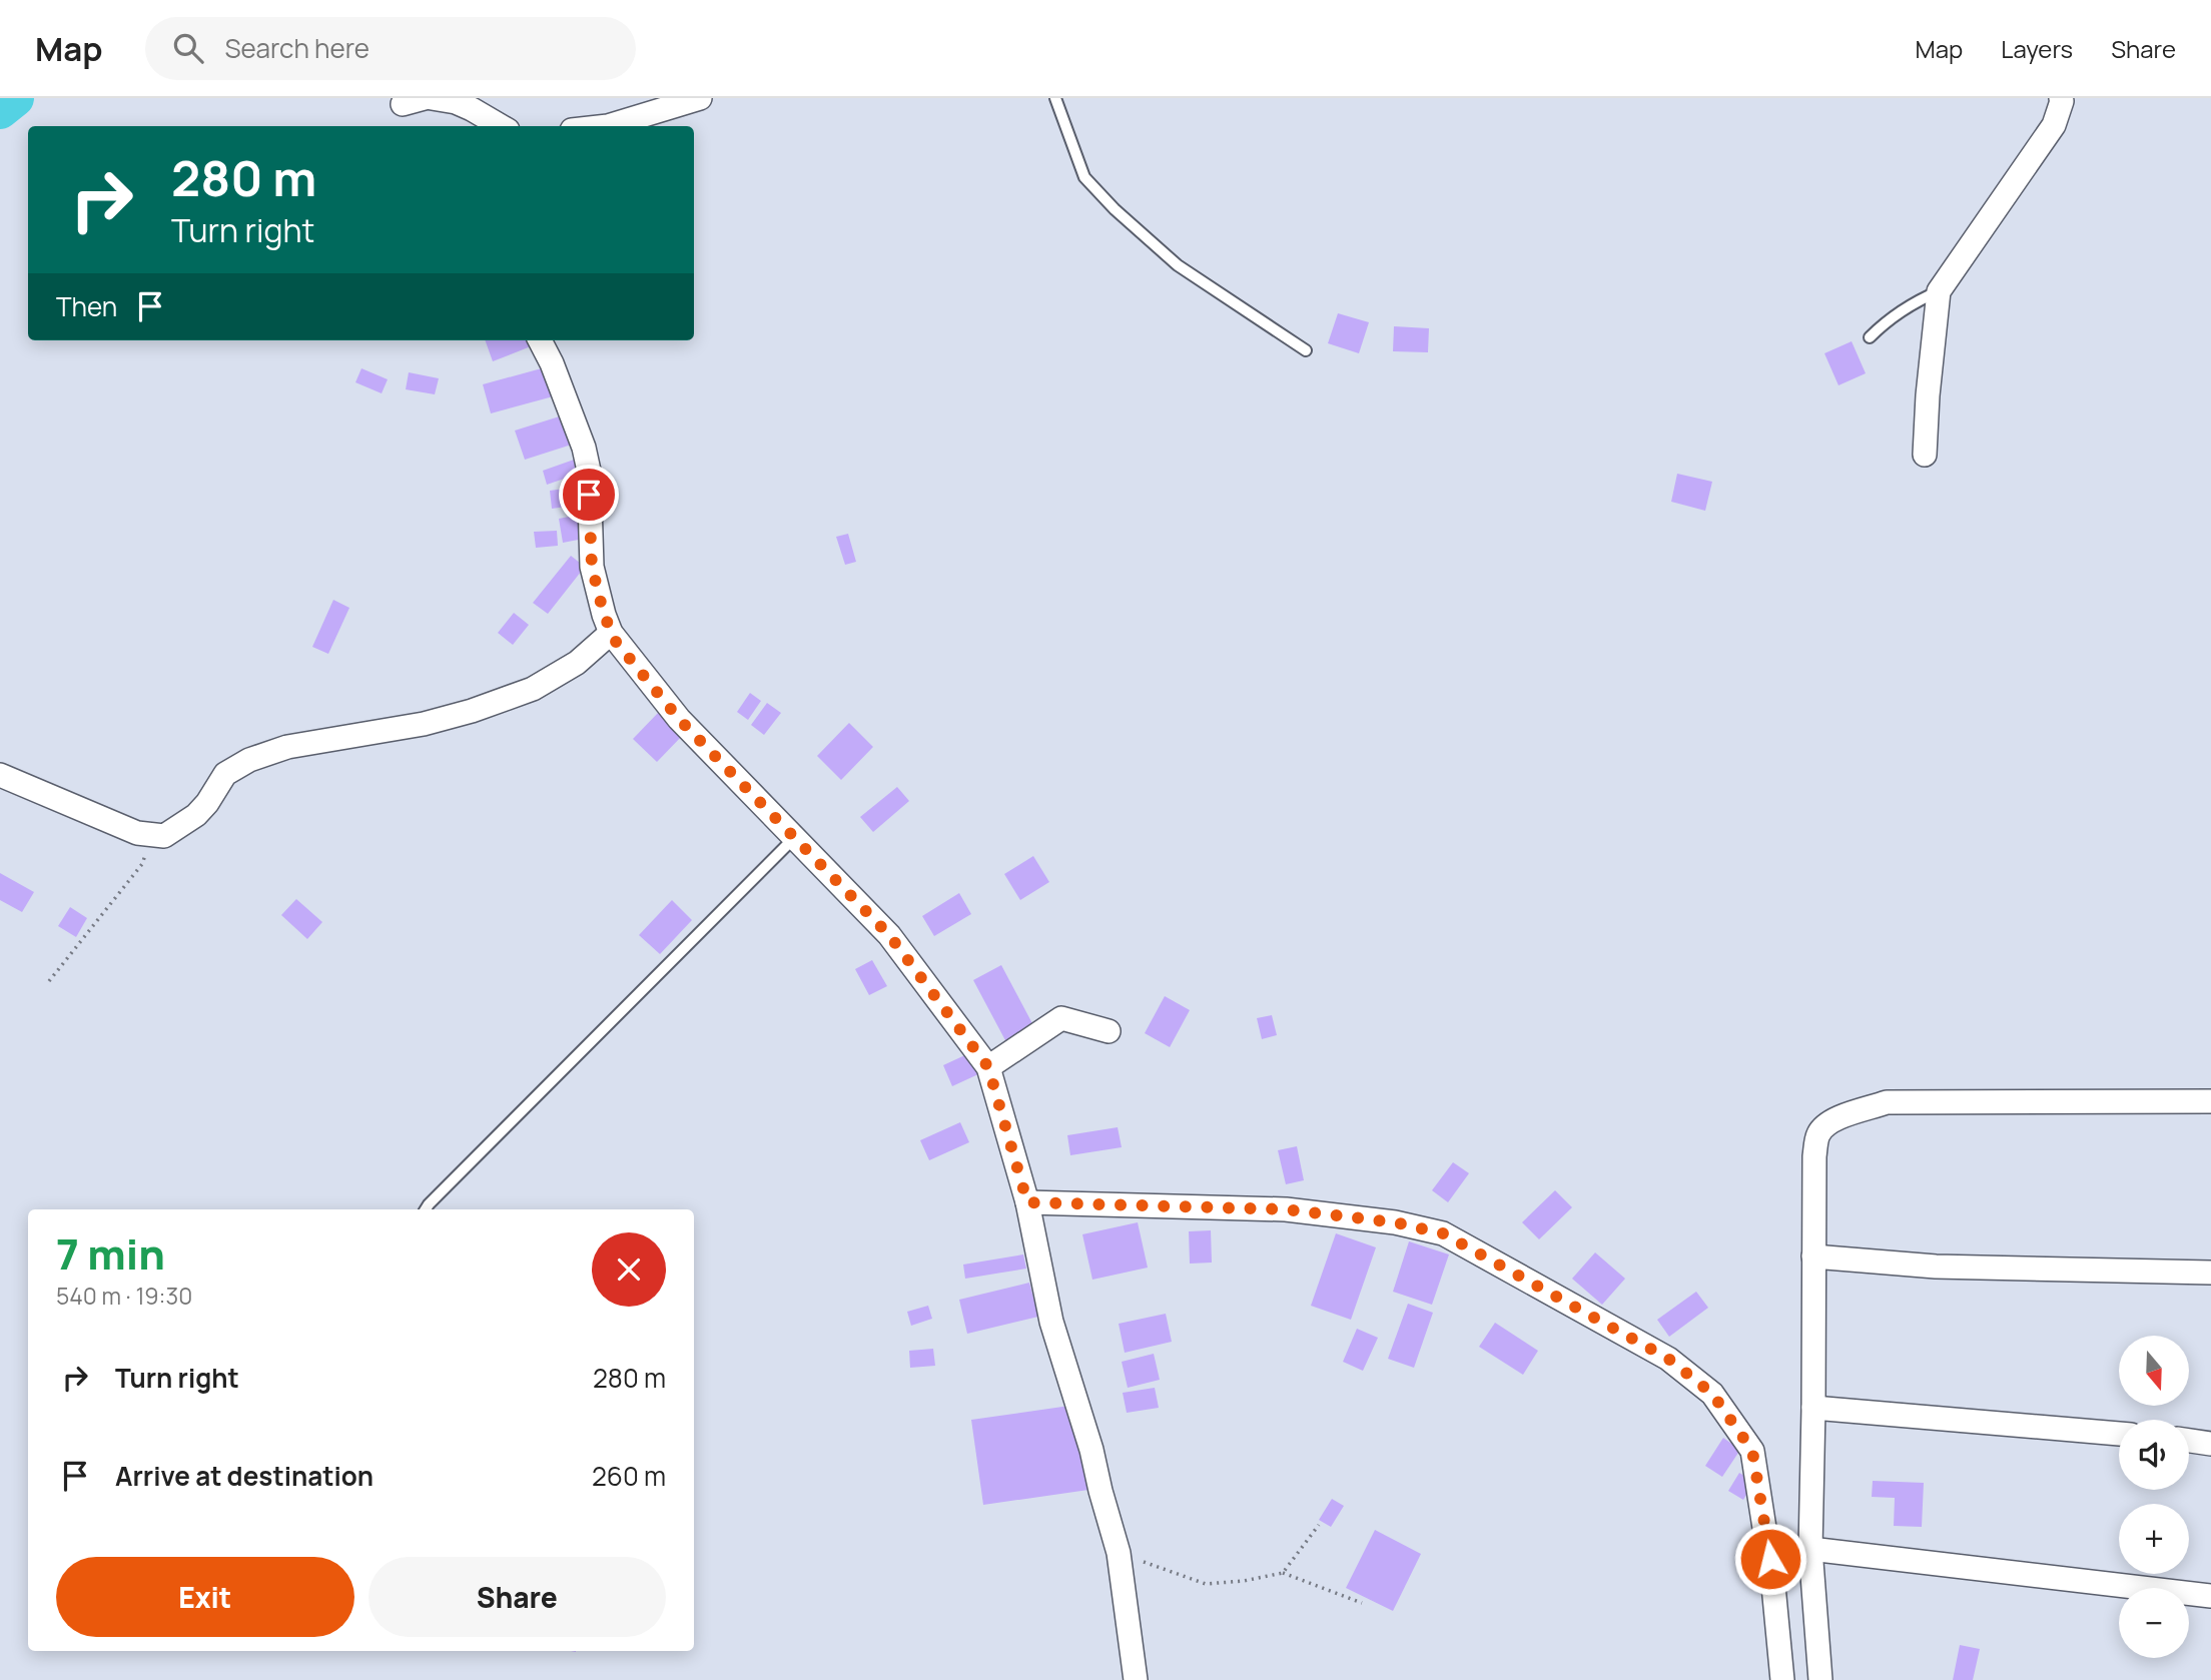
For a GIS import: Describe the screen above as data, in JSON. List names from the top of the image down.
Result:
{
  "north": "bottom",
  "page": {
    "header": "Map",
    "search": "Search here",
    "nav": ["Map", "Layers", "Share"],
    "turn": ["280 m", "Turn right"],
    "then": "Then",
    "heading": ["7 min", "540 m · 19:30"],
    "list": [
      {
        "name": "Turn right",
        "value": "280 m"
      },
      {
        "name": "Arrive at destination",
        "value": "260 m"
      }
    ],
    "map_buttons": ["+", "−"],
    "buttons": ["Exit", "Share"]
  }
}
